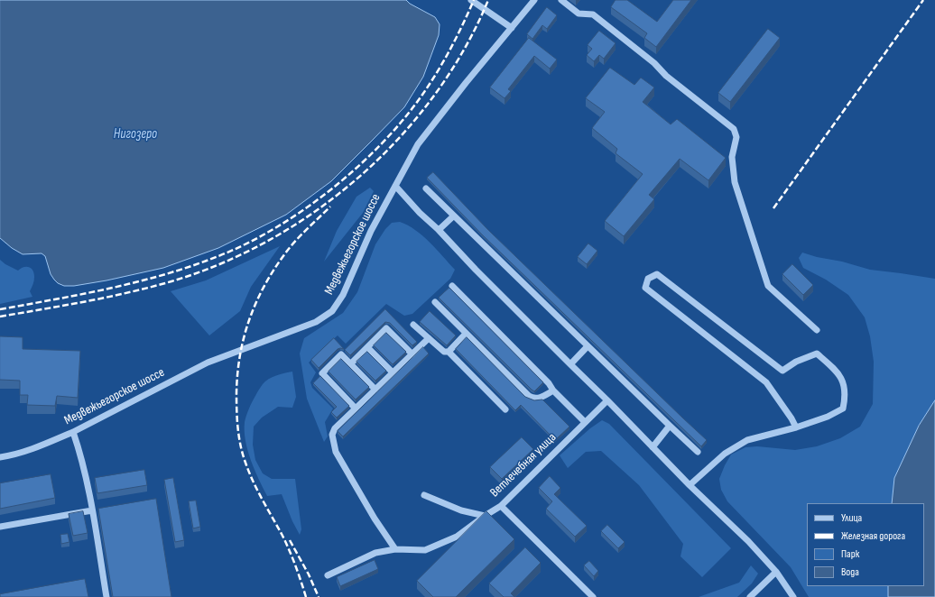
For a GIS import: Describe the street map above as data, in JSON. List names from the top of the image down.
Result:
{
  "streets": {
    "street": ["Медвежьегорское шоссе", "Ветлечебная улица"]
  },
  "water": ["Нигозеро"],
  "legend": [
    "Улица",
    "Железная дорога",
    "Парк",
    "Вода"
  ]
}
